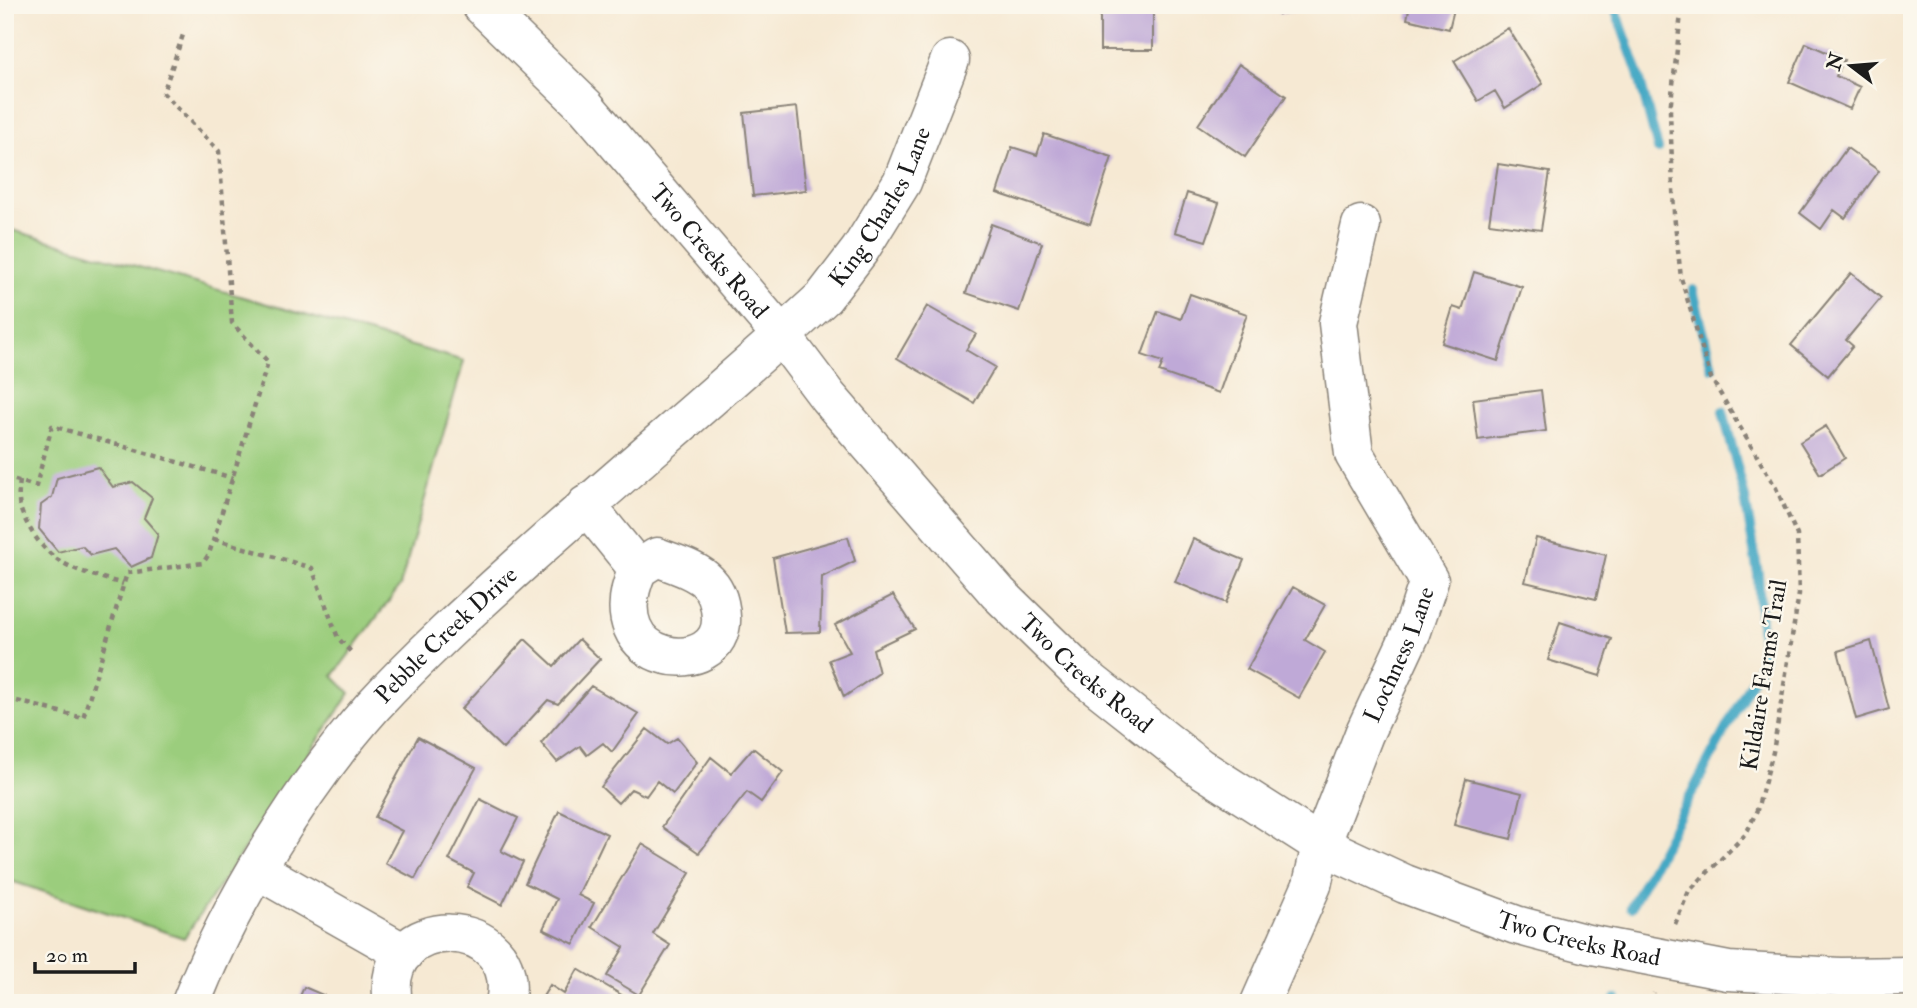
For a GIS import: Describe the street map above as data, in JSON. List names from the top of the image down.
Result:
{
  "streets": {
    "street": [
      "King Charles Lane",
      "Two Creeks Road",
      "Pebble Creek Drive",
      "Lochness Lane"
    ],
    "path": ["Kildaire Farms Trail"]
  },
  "crossings": [
    ["King Charles Lane", "Two Creeks Road"],
    ["King Charles Lane", "Pebble Creek Drive"],
    ["Two Creeks Road", "Pebble Creek Drive"],
    ["Two Creeks Road", "Lochness Lane"]
  ],
  "scale_bar": "20 m",
  "north": "left"
}
